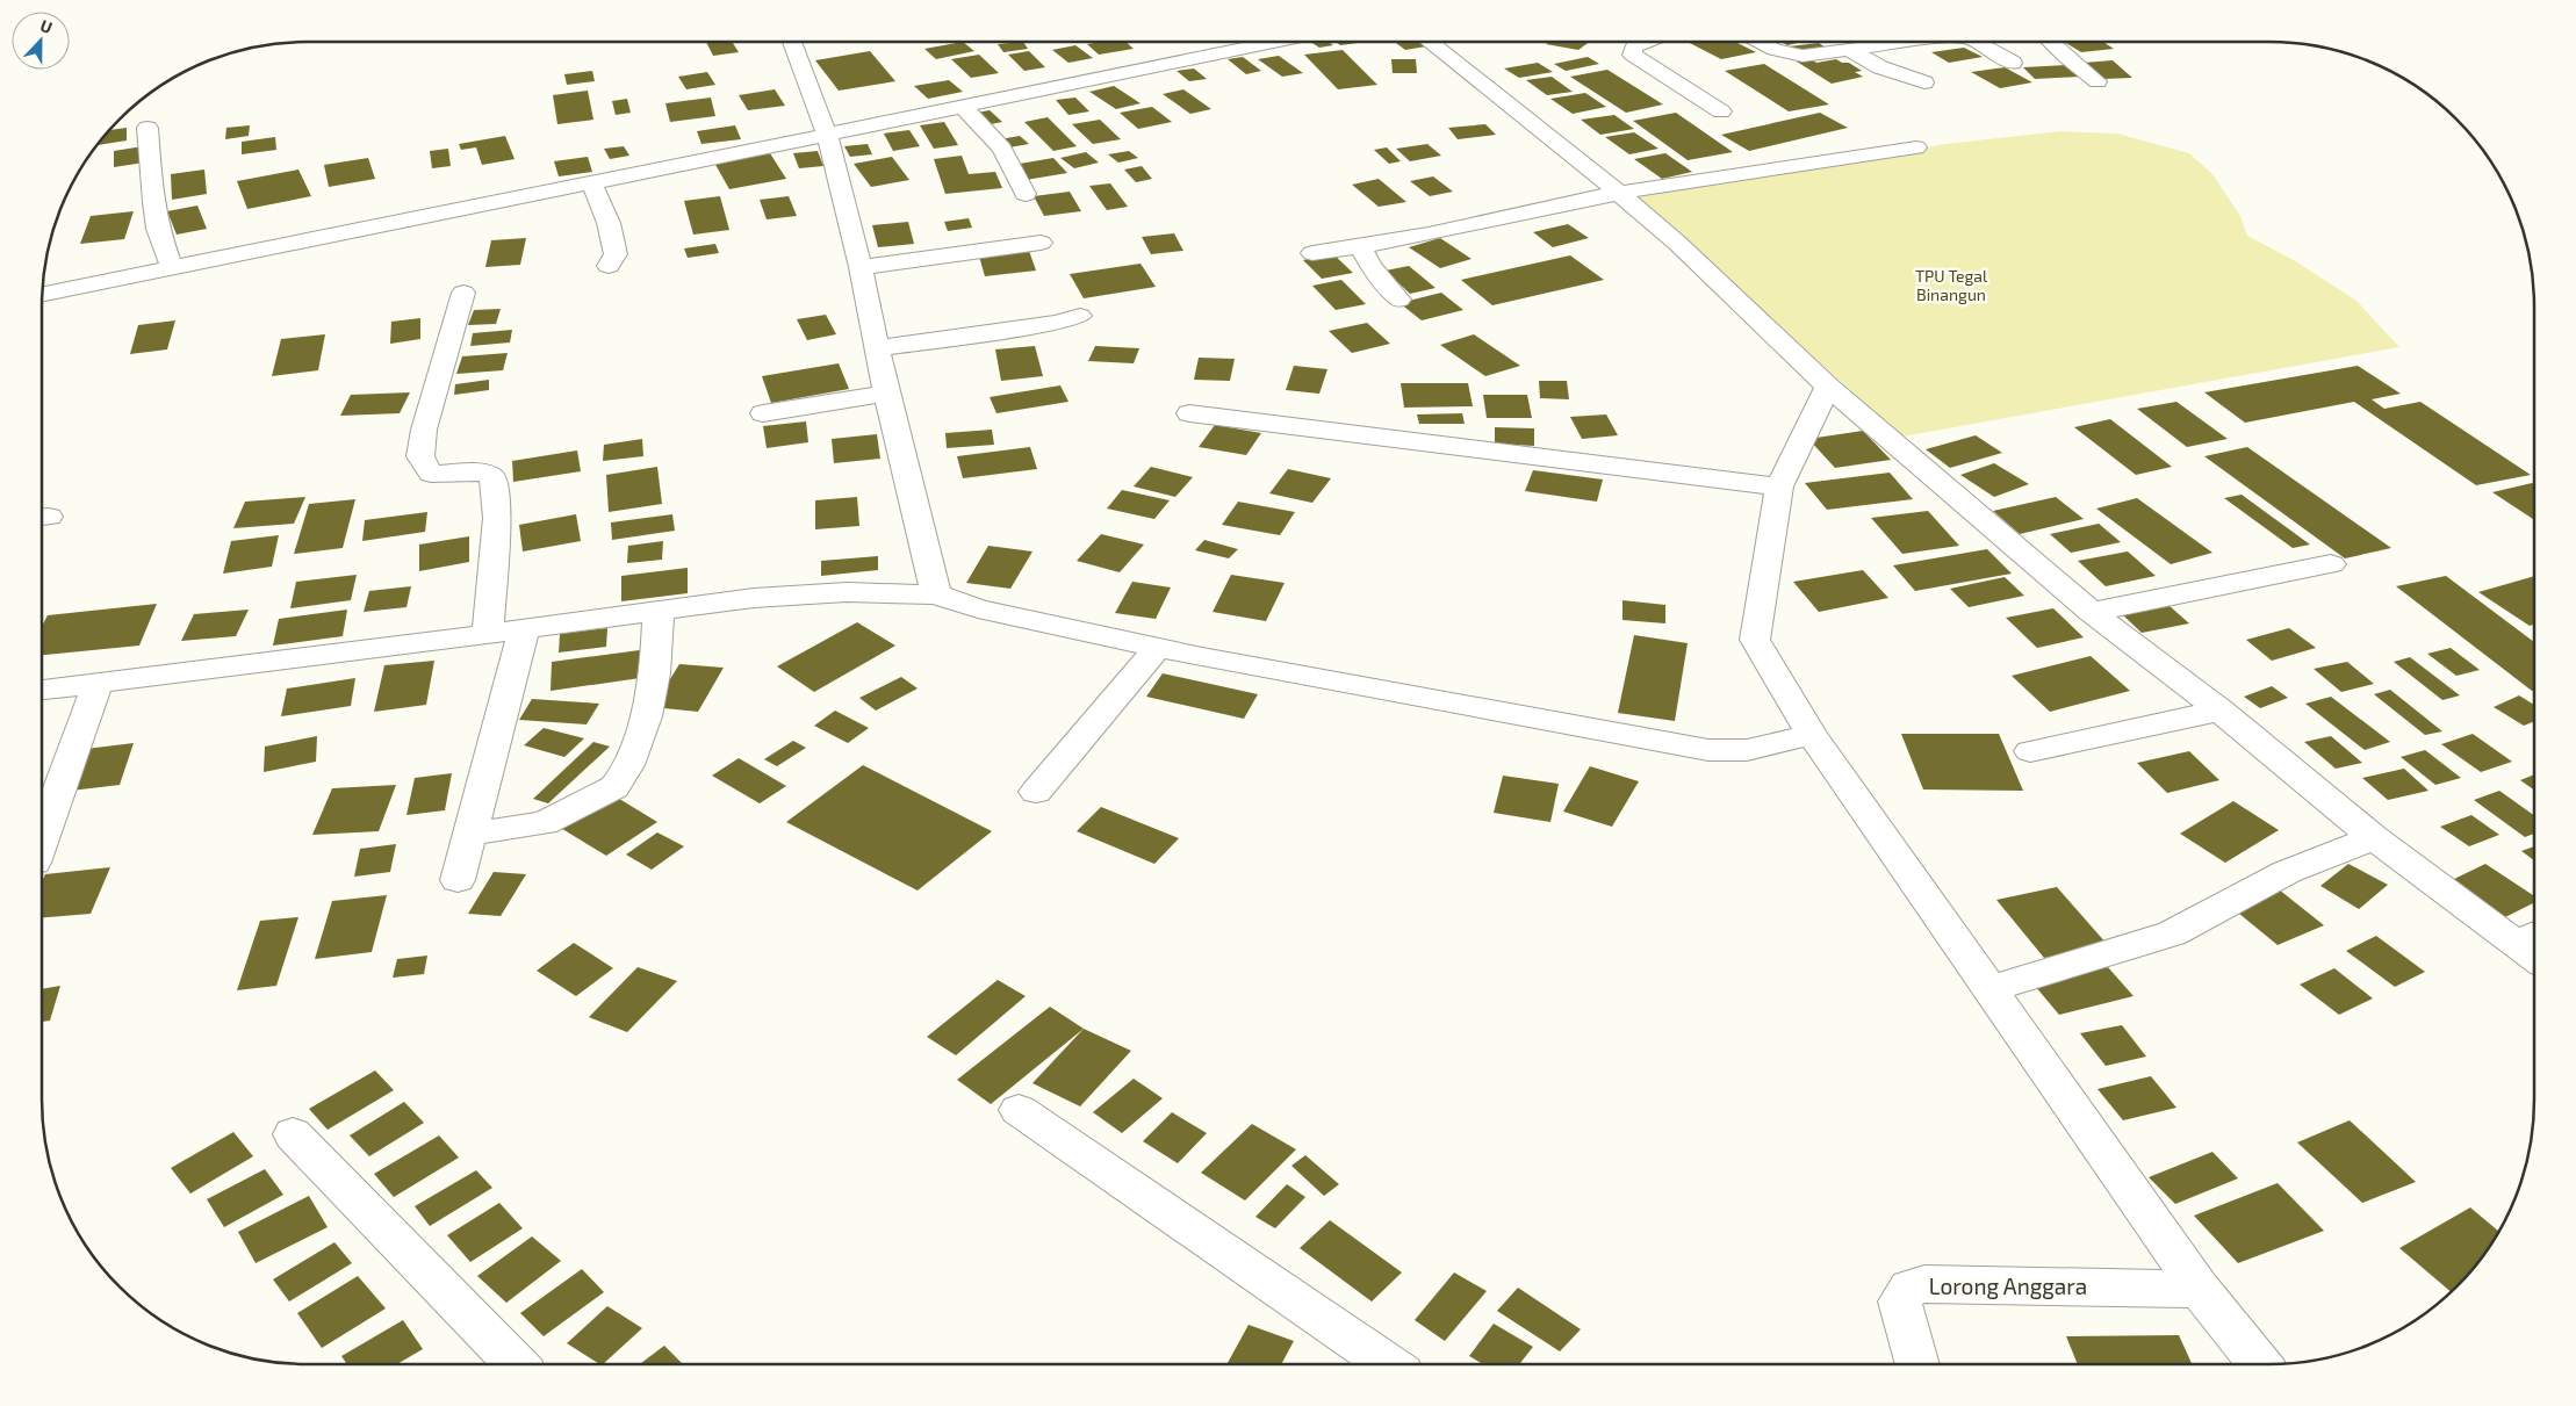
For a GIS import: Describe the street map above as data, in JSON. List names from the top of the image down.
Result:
{
  "streets": {
    "street": ["Lorong Anggara"]
  },
  "parks": ["TPU Tegal Binangun"],
  "north": "top"
}
